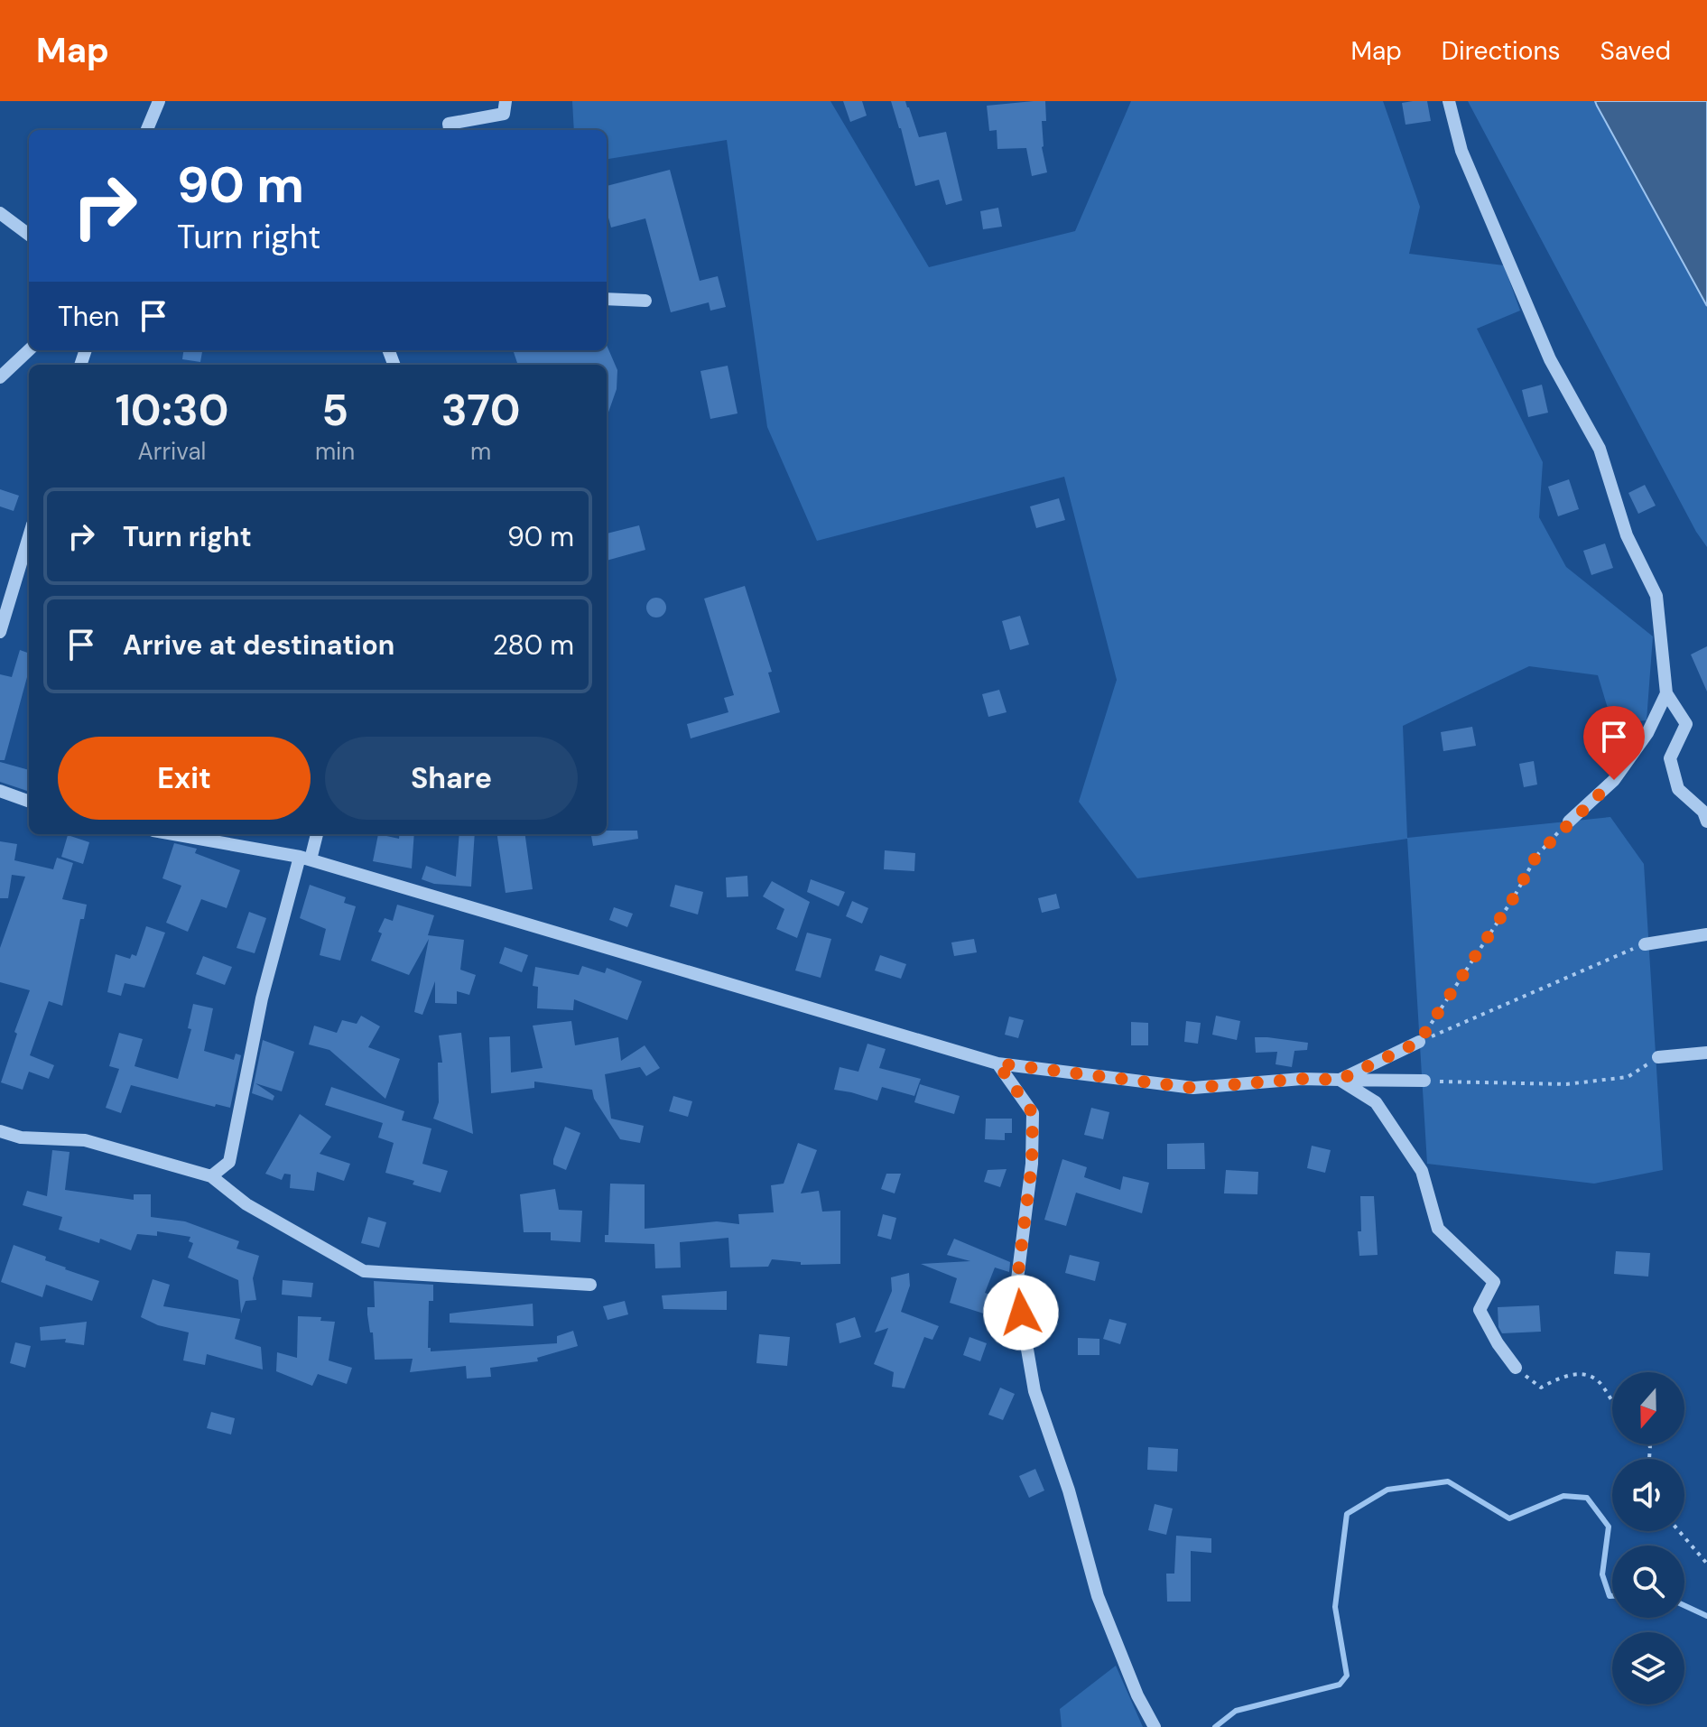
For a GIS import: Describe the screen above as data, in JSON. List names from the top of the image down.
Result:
{
  "north": "bottom",
  "page": {
    "header": "Map",
    "nav": ["Map", "Directions", "Saved"],
    "turn": ["90 m", "Turn right"],
    "then": "Then",
    "eta": [
      "10:30",
      "Arrival",
      "5",
      "min",
      "370",
      "m"
    ],
    "list": [
      {
        "name": "Turn right",
        "value": "90 m"
      },
      {
        "name": "Arrive at destination",
        "value": "280 m"
      }
    ],
    "buttons": ["Exit", "Share"]
  }
}
